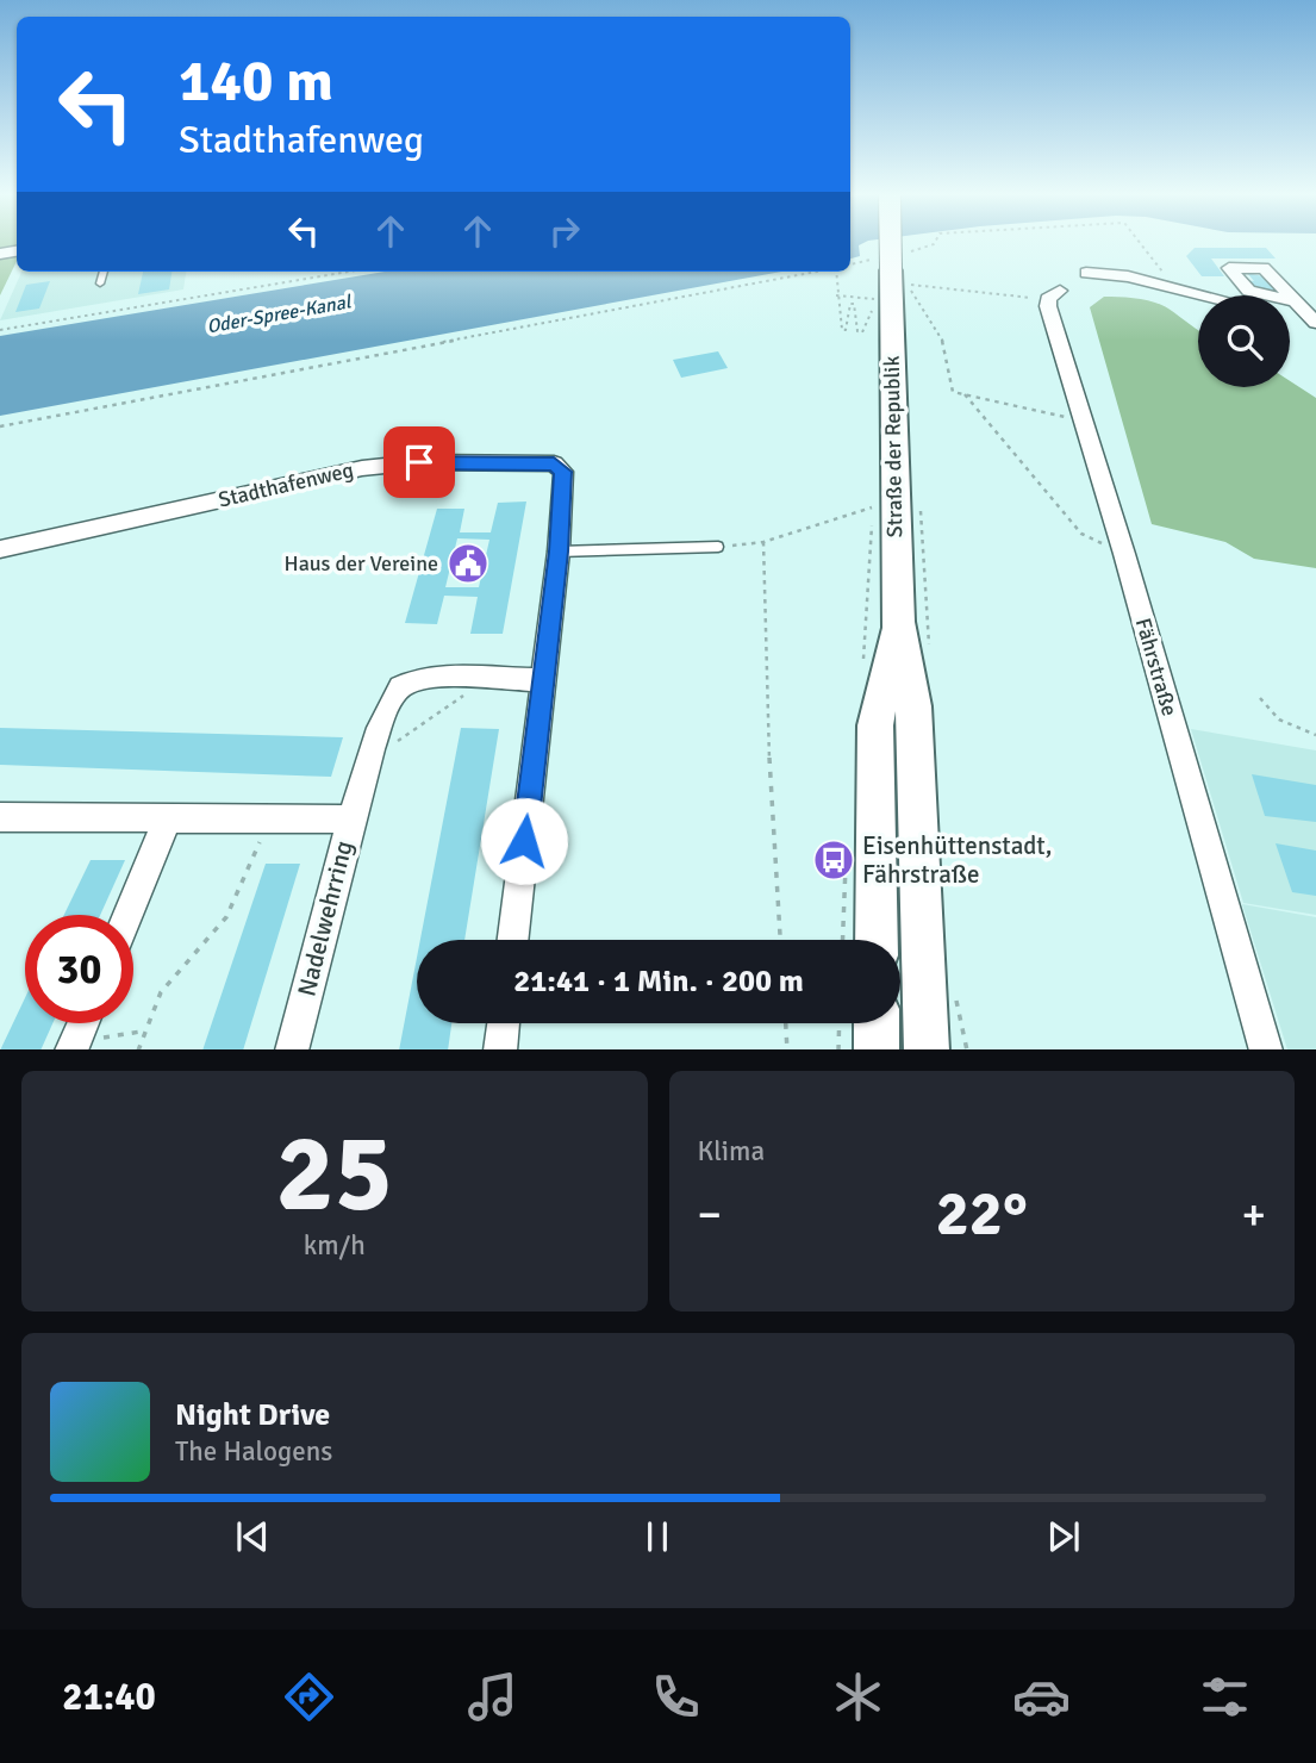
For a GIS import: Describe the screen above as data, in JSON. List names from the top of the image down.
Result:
{
  "streets": {
    "main road": ["Straße der Republik"],
    "street": ["Stadthafenweg", "Fährstraße", "Nadelwehrring"]
  },
  "water": ["Oder-Spree-Kanal"],
  "places": {
    "public building": ["Haus der Vereine"],
    "bus stop": ["Eisenhüttenstadt, Fährstraße"]
  },
  "page": {
    "turn": ["140 m", "Stadthafenweg"],
    "limit": "30",
    "trip": "21:41 · 1 Min. · 200 m",
    "tile": [
      ["25", "km/h"],
      "Klima"
    ],
    "heat": ["−", "22°", "+"],
    "song": ["Night Drive", "The Halogens"],
    "tabs": "21:40"
  }
}
